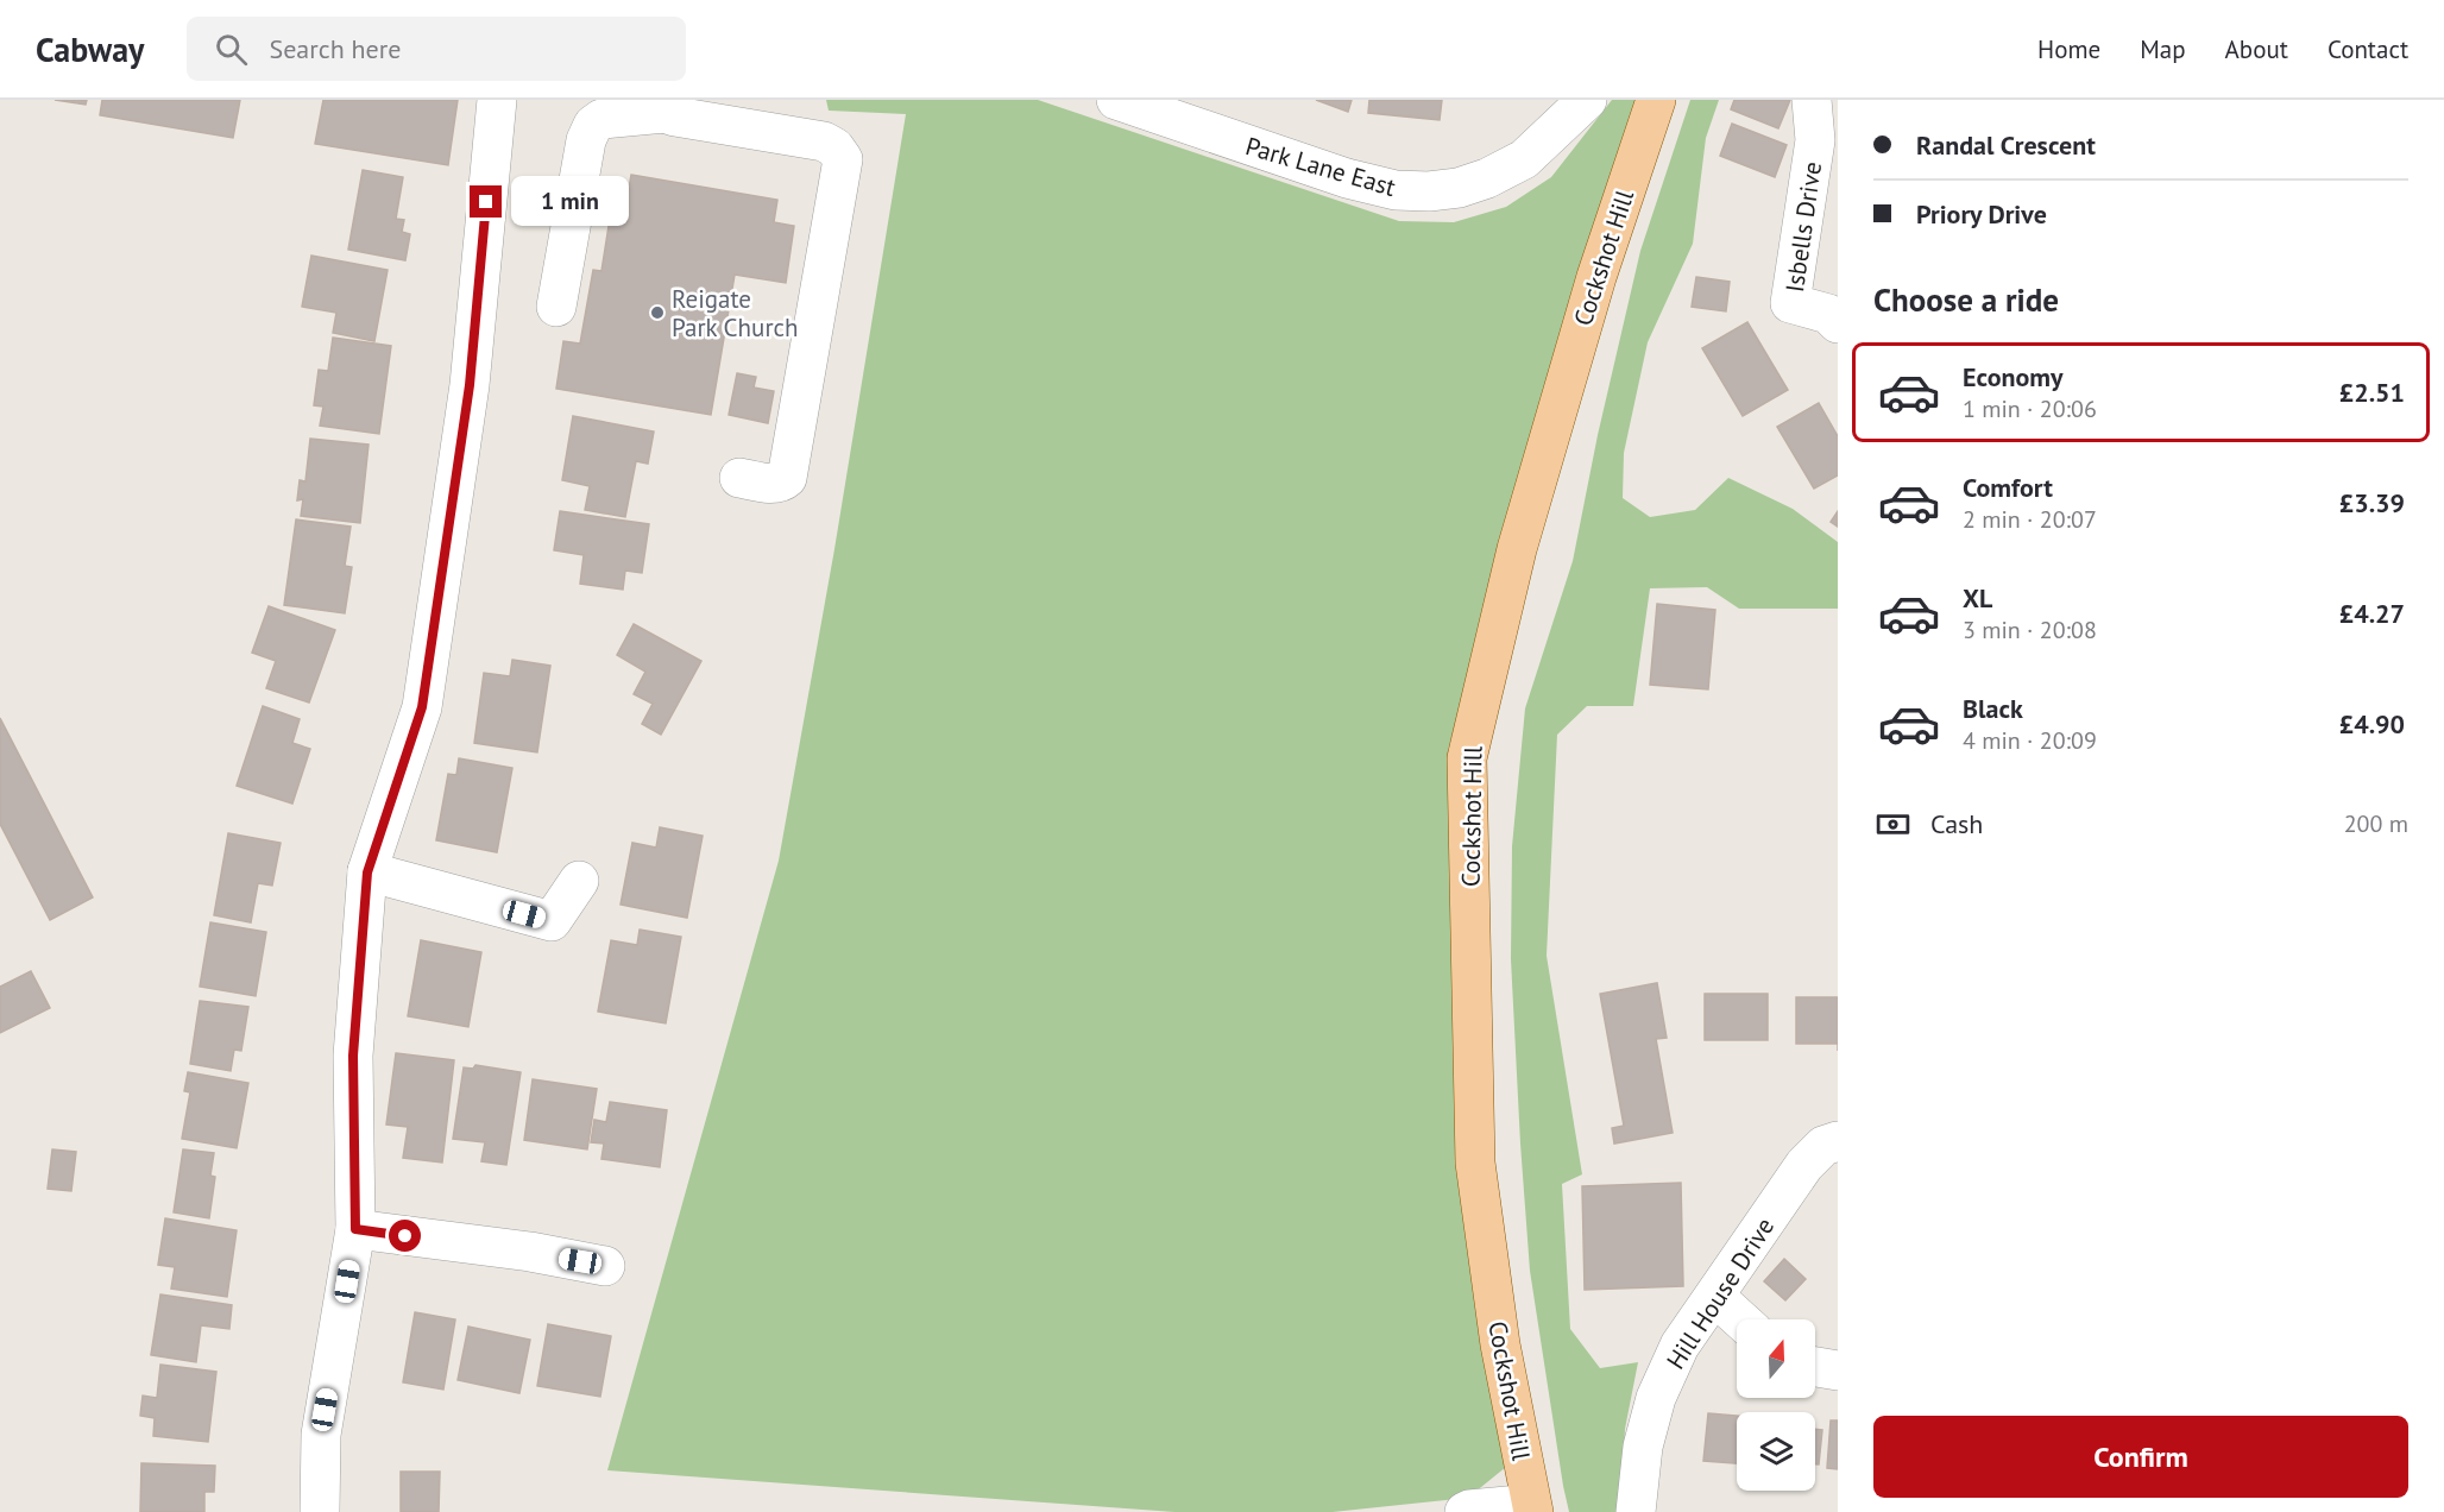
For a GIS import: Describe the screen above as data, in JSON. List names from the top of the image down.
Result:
{
  "streets": {
    "main road": ["Cockshot Hill"],
    "street": ["Park Lane East", "Isbells Drive", "Hill House Drive"]
  },
  "places": ["Reigate Park Church"],
  "north": "top",
  "page": {
    "header": "Cabway",
    "search": "Search here",
    "nav": [
      "Home",
      "Map",
      "About",
      "Contact"
    ],
    "banner": ["Randal Crescent", "Priory Drive"],
    "bubble": "1 min",
    "heading": "Choose a ride",
    "list": [
      {
        "name": "Economy",
        "note": "1 min · 20:06",
        "value": "£2.51"
      },
      {
        "name": "Comfort",
        "note": "2 min · 20:07",
        "value": "£3.39"
      },
      {
        "name": "XL",
        "note": "3 min · 20:08",
        "value": "£4.27"
      },
      {
        "name": "Black",
        "note": "4 min · 20:09",
        "value": "£4.90"
      }
    ],
    "pay": ["Cash", "200 m"],
    "buttons": "Confirm"
  }
}
